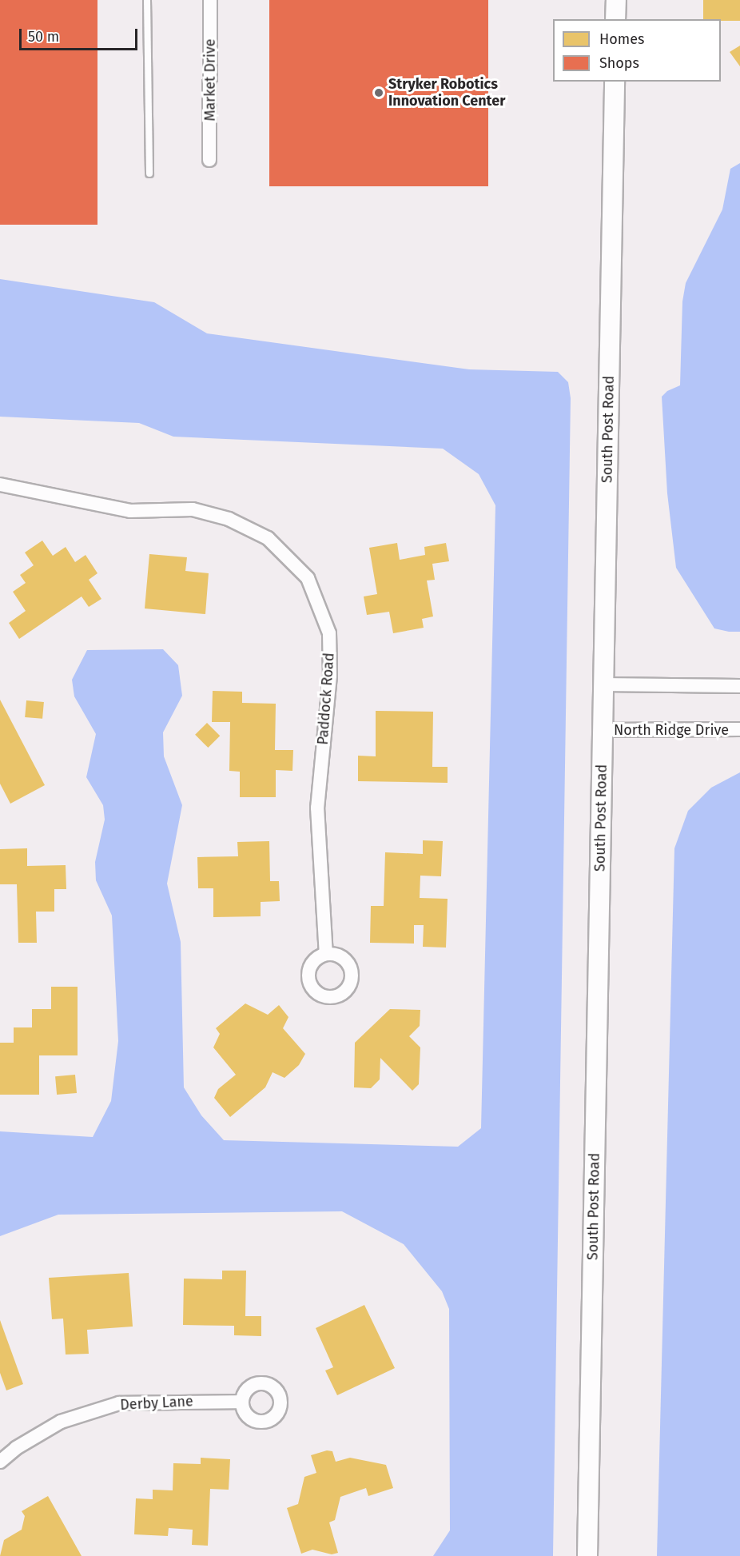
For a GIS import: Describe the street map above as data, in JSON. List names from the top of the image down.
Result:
{
  "streets": {
    "street": [
      "Market Drive",
      "South Post Road",
      "Paddock Road",
      "North Ridge Drive",
      "Derby Lane"
    ]
  },
  "crossings": [
    ["South Post Road", "North Ridge Drive"]
  ],
  "places": ["Stryker Robotics Innovation Center"],
  "legend": ["Homes", "Shops"],
  "scale_bar": "50 m"
}
